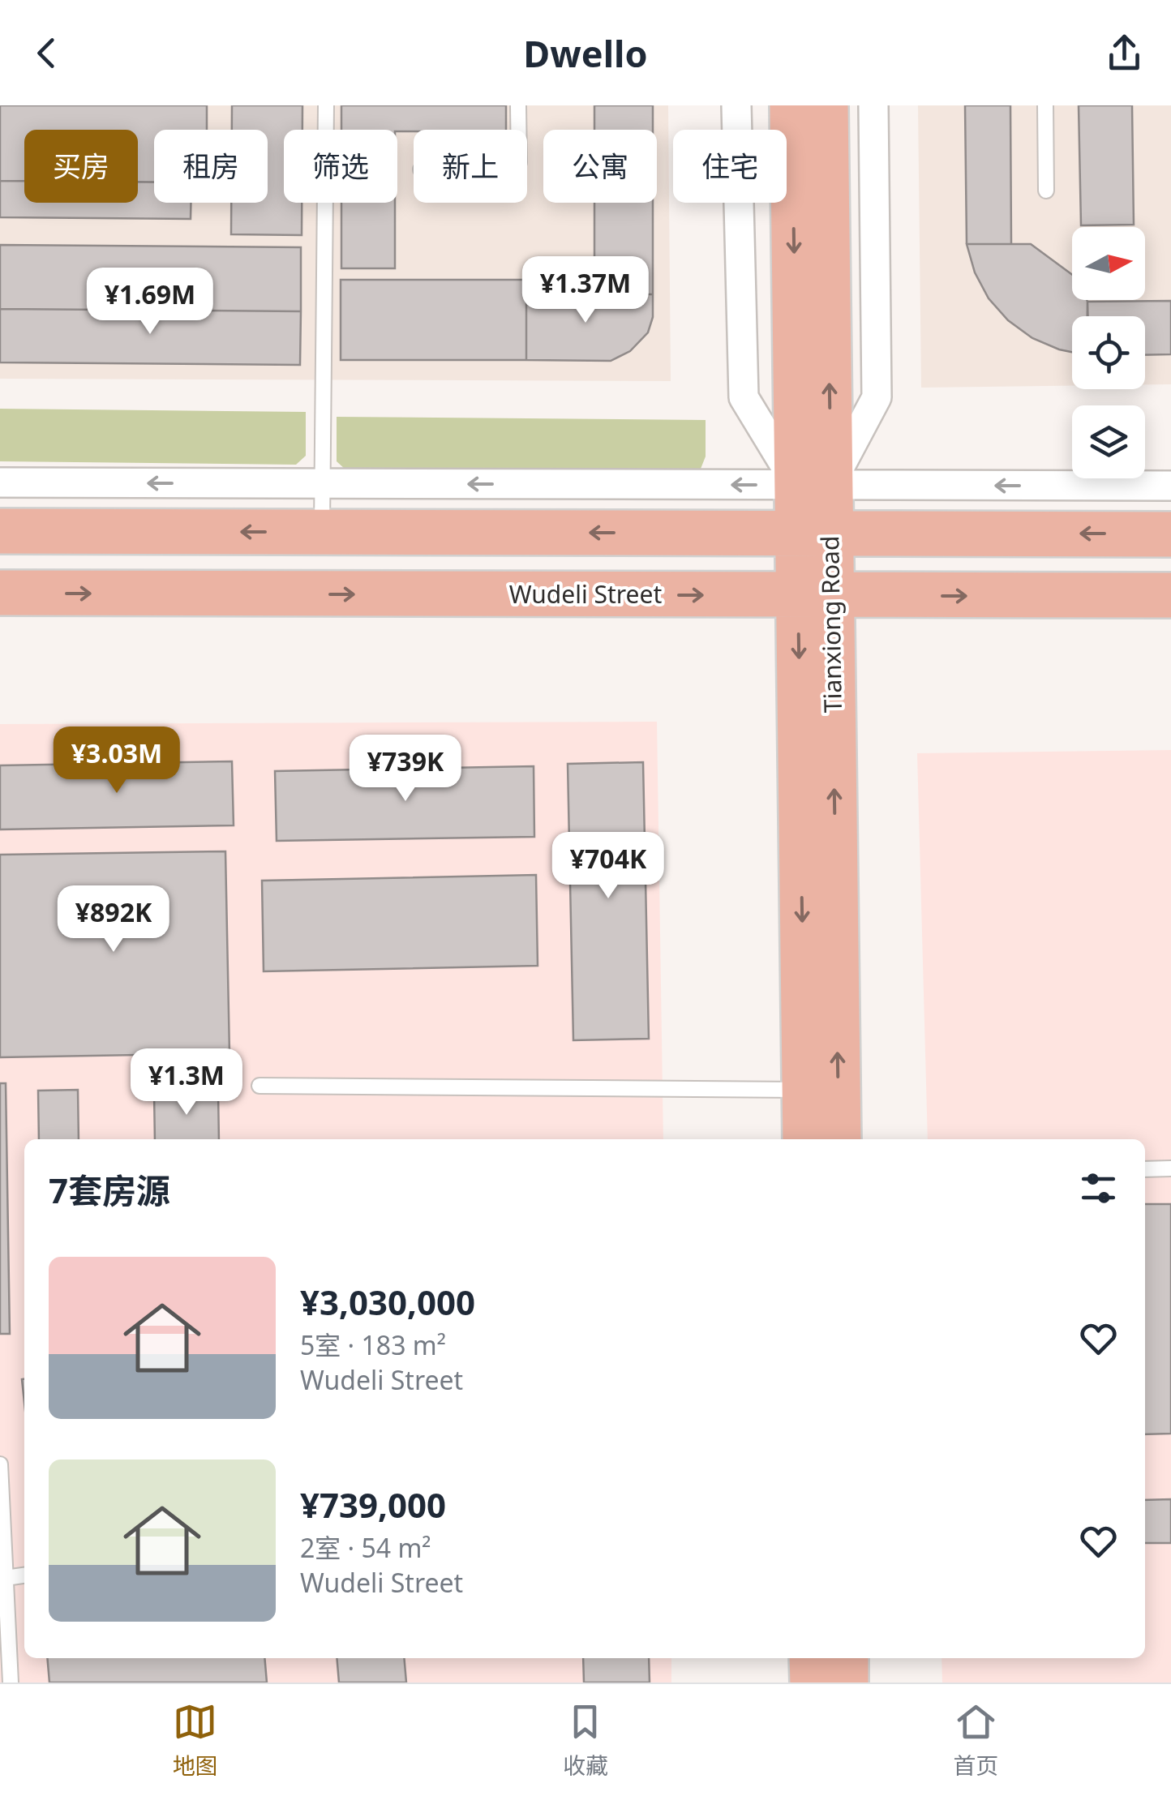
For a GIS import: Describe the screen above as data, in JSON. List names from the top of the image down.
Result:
{
  "streets": {
    "main road": ["Wudeli Street", "Tianxiong Road"]
  },
  "crossings": [
    ["Wudeli Street", "Tianxiong Road"]
  ],
  "north": "right",
  "page": {
    "header": "Dwello",
    "chip": [
      "买房",
      "租房",
      "筛选",
      "新上",
      "公寓",
      "住宅"
    ],
    "price": [
      "¥1.37M",
      "¥1.69M",
      "¥3.03M",
      "¥739K",
      "¥704K",
      "¥892K",
      "¥1.3M"
    ],
    "heading": "7套房源",
    "list": [
      {
        "name": "¥3,030,000",
        "note": "5室 · 183 m² · Wudeli Street"
      },
      {
        "name": "¥739,000",
        "note": "2室 · 54 m² · Wudeli Street"
      }
    ],
    "tabs": ["地图", "收藏", "首页"]
  }
}
